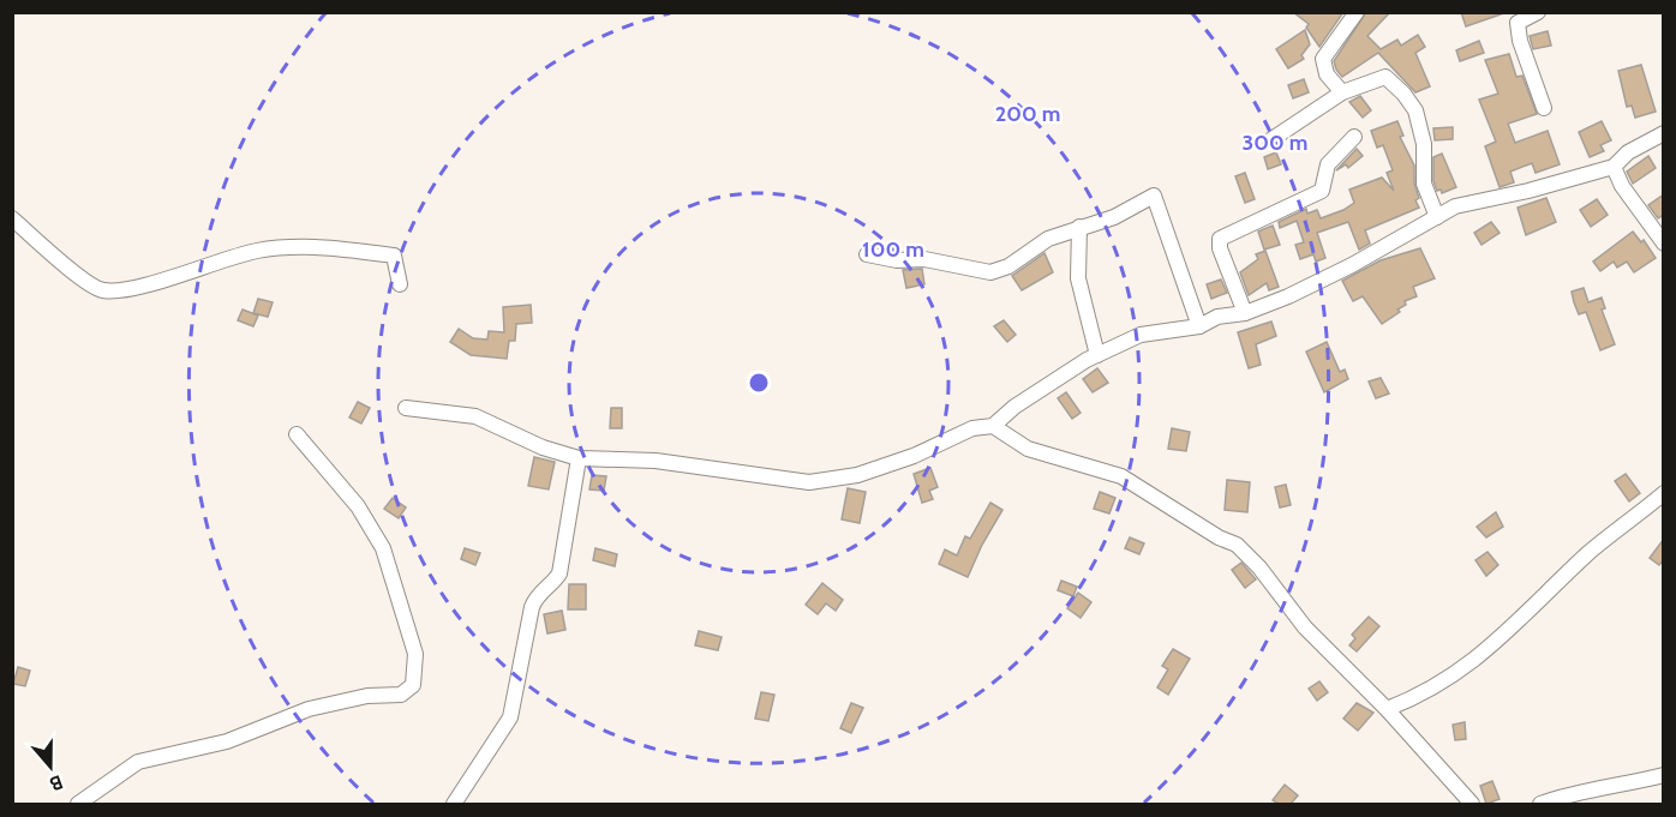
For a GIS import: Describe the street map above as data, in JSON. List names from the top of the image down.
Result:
{
  "north": "bottom",
  "rings": ["200 m", "300 m", "100 m"]
}
